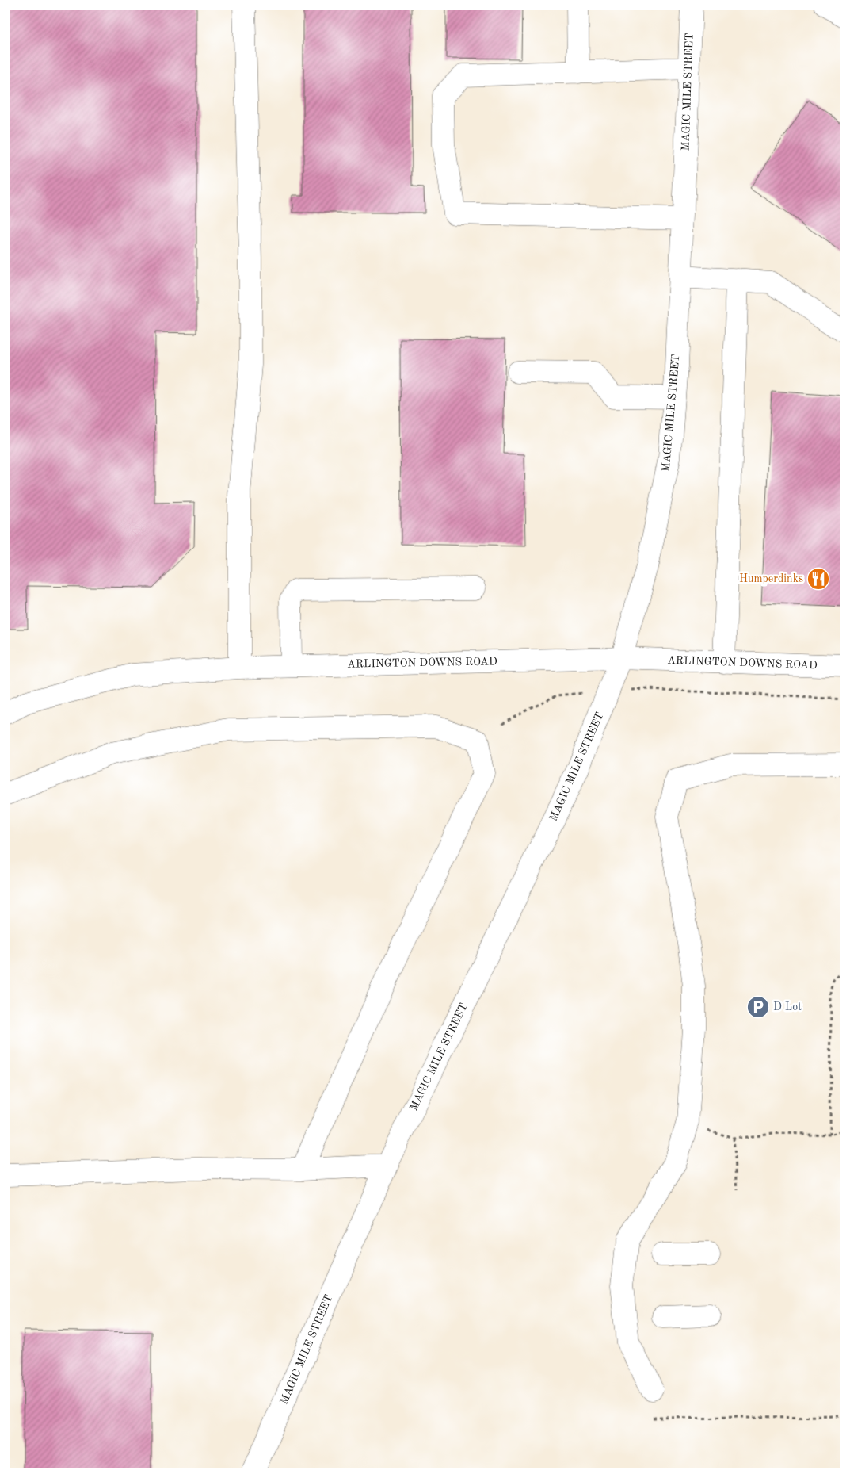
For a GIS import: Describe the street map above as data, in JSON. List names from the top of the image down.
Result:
{
  "streets": {
    "street": ["MAGIC MILE STREET", "ARLINGTON DOWNS ROAD"]
  },
  "crossings": [
    ["MAGIC MILE STREET", "ARLINGTON DOWNS ROAD"]
  ],
  "places": {
    "restaurant": ["Humperdinks"],
    "parking": ["D Lot"]
  }
}
